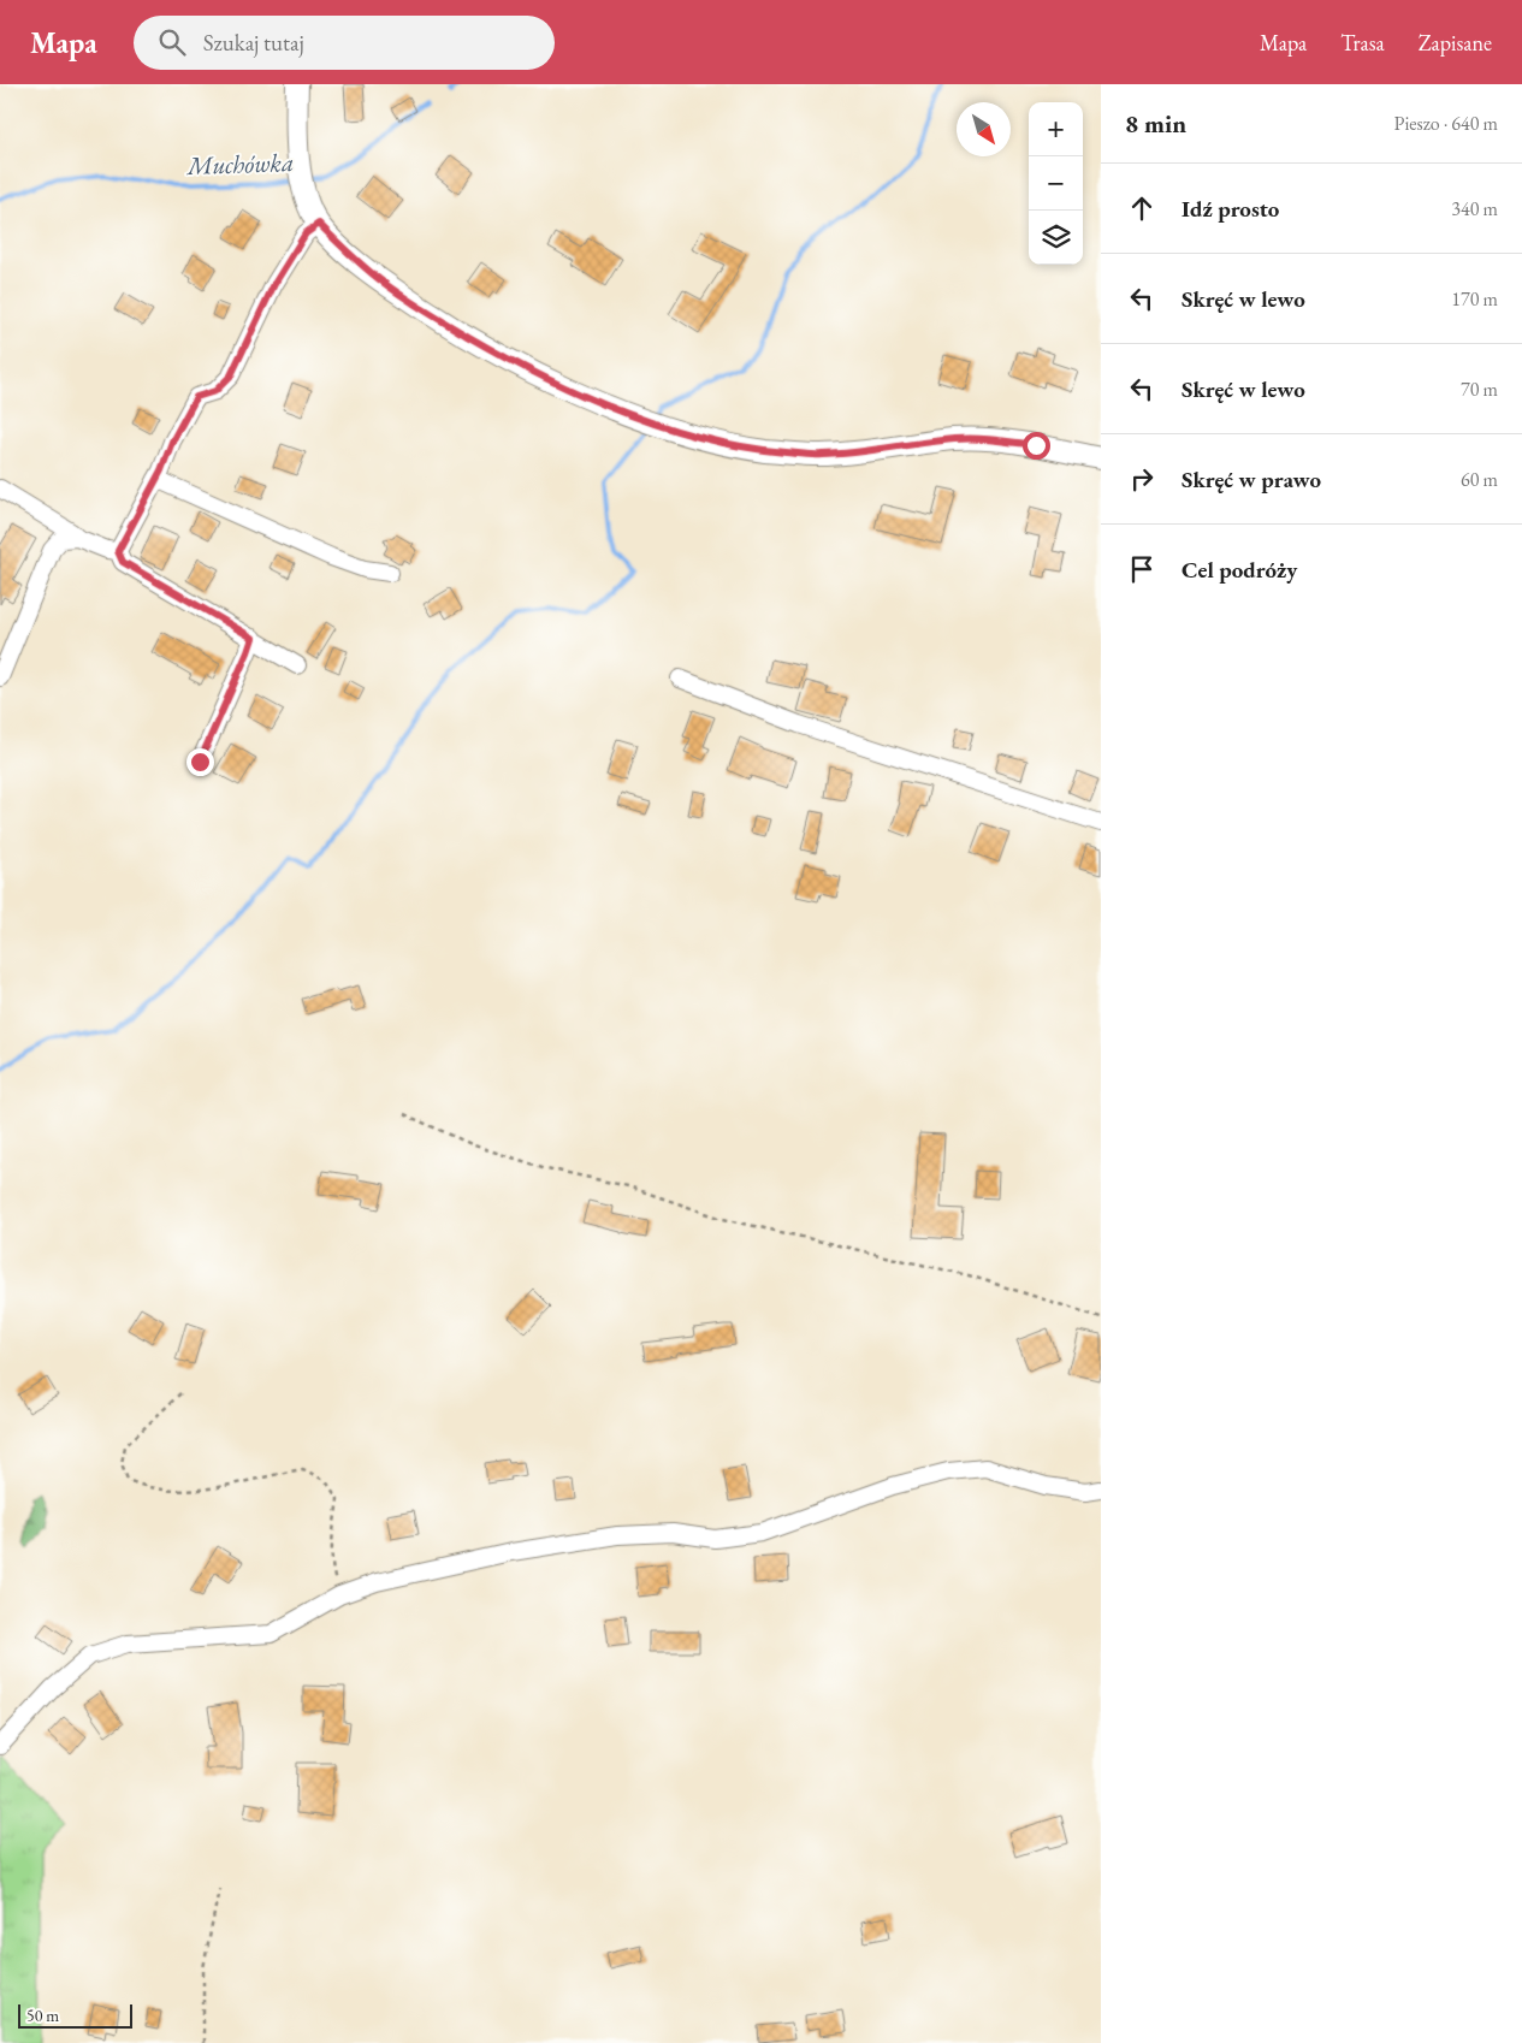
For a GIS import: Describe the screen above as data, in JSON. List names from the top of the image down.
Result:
{
  "water": ["Muchówka"],
  "scale_bar": "50 m",
  "north": "bottom right",
  "page": {
    "header": "Mapa",
    "search": "Szukaj tutaj",
    "nav": ["Mapa", "Trasa", "Zapisane"],
    "heading": ["8 min", "Pieszo · 640 m"],
    "map_buttons": ["+", "−"],
    "list": [
      ["Idź prosto", "340 m"],
      ["Skręć w lewo", "170 m"],
      ["Skręć w lewo", "70 m"],
      ["Skręć w prawo", "60 m"],
      "Cel podróży"
    ],
    "scale": "50 m"
  }
}
